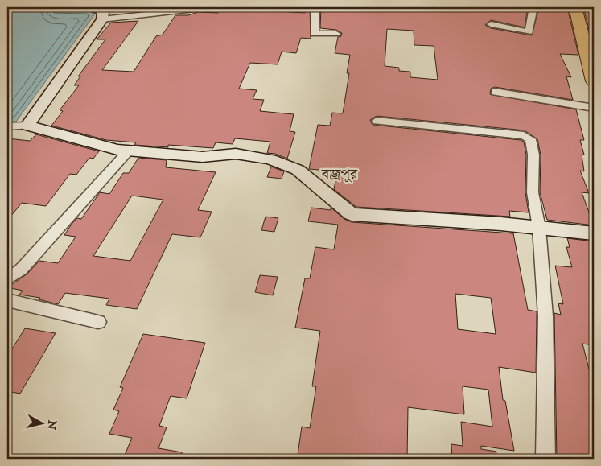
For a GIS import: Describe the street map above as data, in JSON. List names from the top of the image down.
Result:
{
  "districts": ["বজ্রপুর"],
  "north": "right"
}
